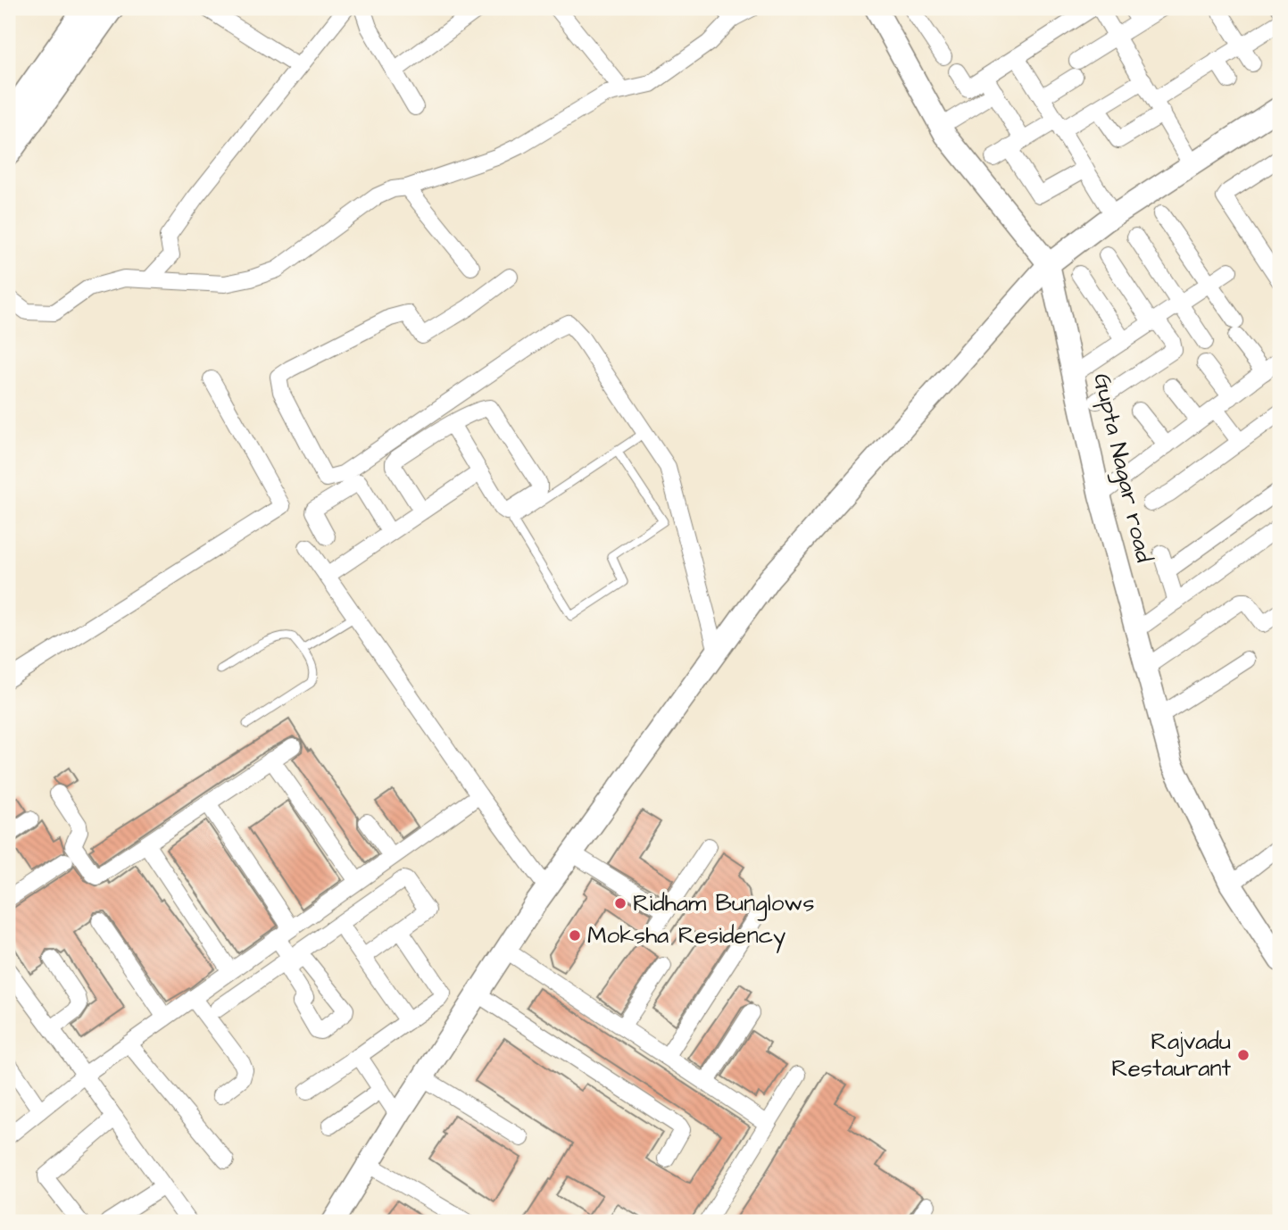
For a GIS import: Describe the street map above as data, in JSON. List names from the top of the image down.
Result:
{
  "streets": {
    "street": ["Gupta Nagar road"]
  },
  "places": ["Ridham Bunglows", "Moksha Residency", "Rajvadu Restaurant"]
}
